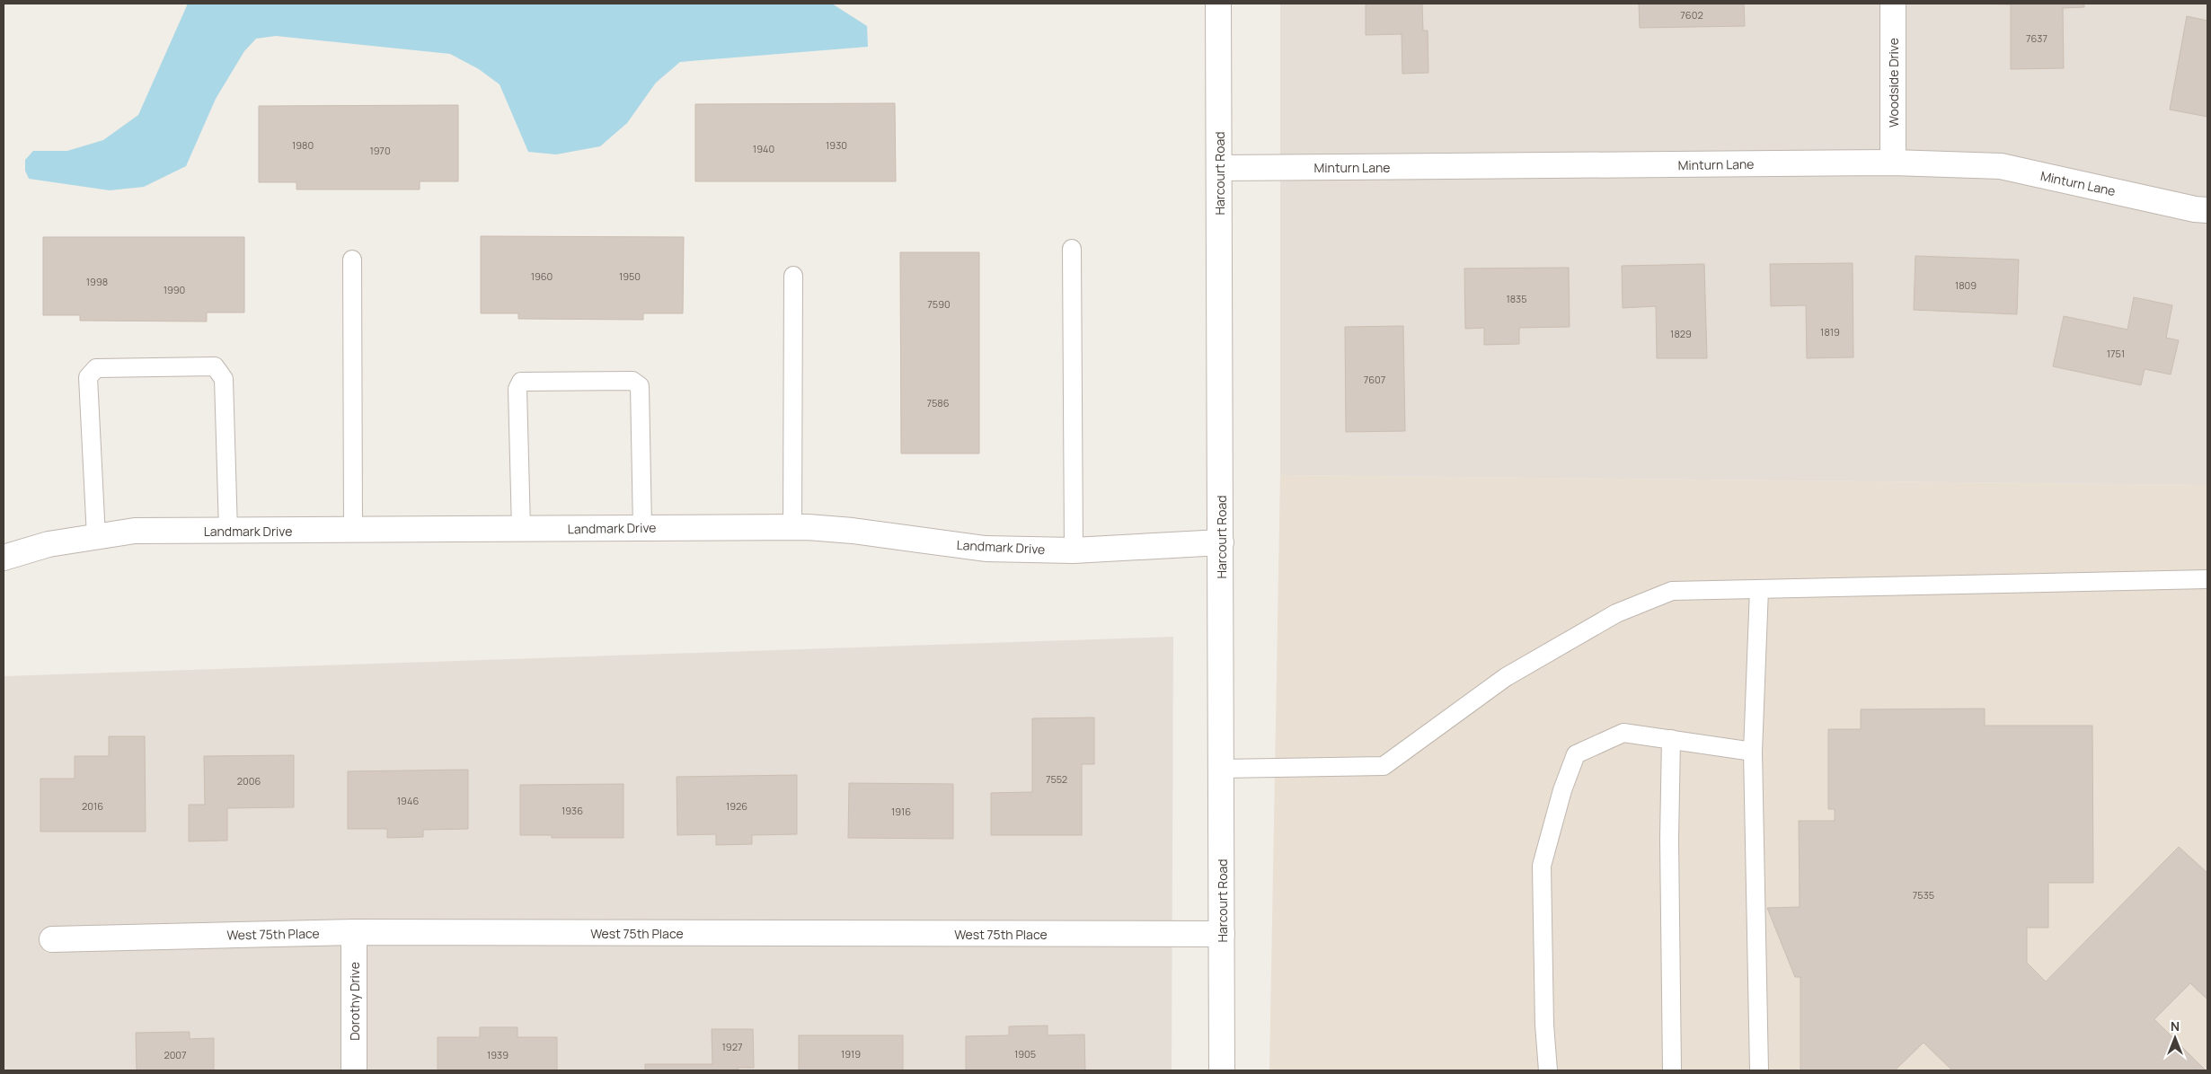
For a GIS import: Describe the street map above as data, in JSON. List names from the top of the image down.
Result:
{
  "streets": {
    "street": [
      "Woodside Drive",
      "Minturn Lane",
      "Harcourt Road",
      "Landmark Drive",
      "West 75th Place",
      "Dorothy Drive"
    ]
  },
  "crossings": [
    ["Woodside Drive", "Minturn Lane"],
    ["Minturn Lane", "Harcourt Road"],
    ["Harcourt Road", "Landmark Drive"],
    ["Harcourt Road", "West 75th Place"],
    ["West 75th Place", "Dorothy Drive"]
  ],
  "house_numbers": [
    "7602",
    "7637",
    "1980",
    "1930",
    "1940",
    "1970",
    "1960",
    "1950",
    "1998",
    "1809",
    "1990",
    "1835",
    "7590",
    "1819",
    "1829",
    "1751",
    "7607",
    "7586",
    "7552",
    "2006",
    "1946",
    "2016",
    "1926",
    "1936",
    "1916",
    "7535",
    "1927",
    "1919",
    "1905",
    "2007",
    "1939"
  ],
  "north": "top"
}
